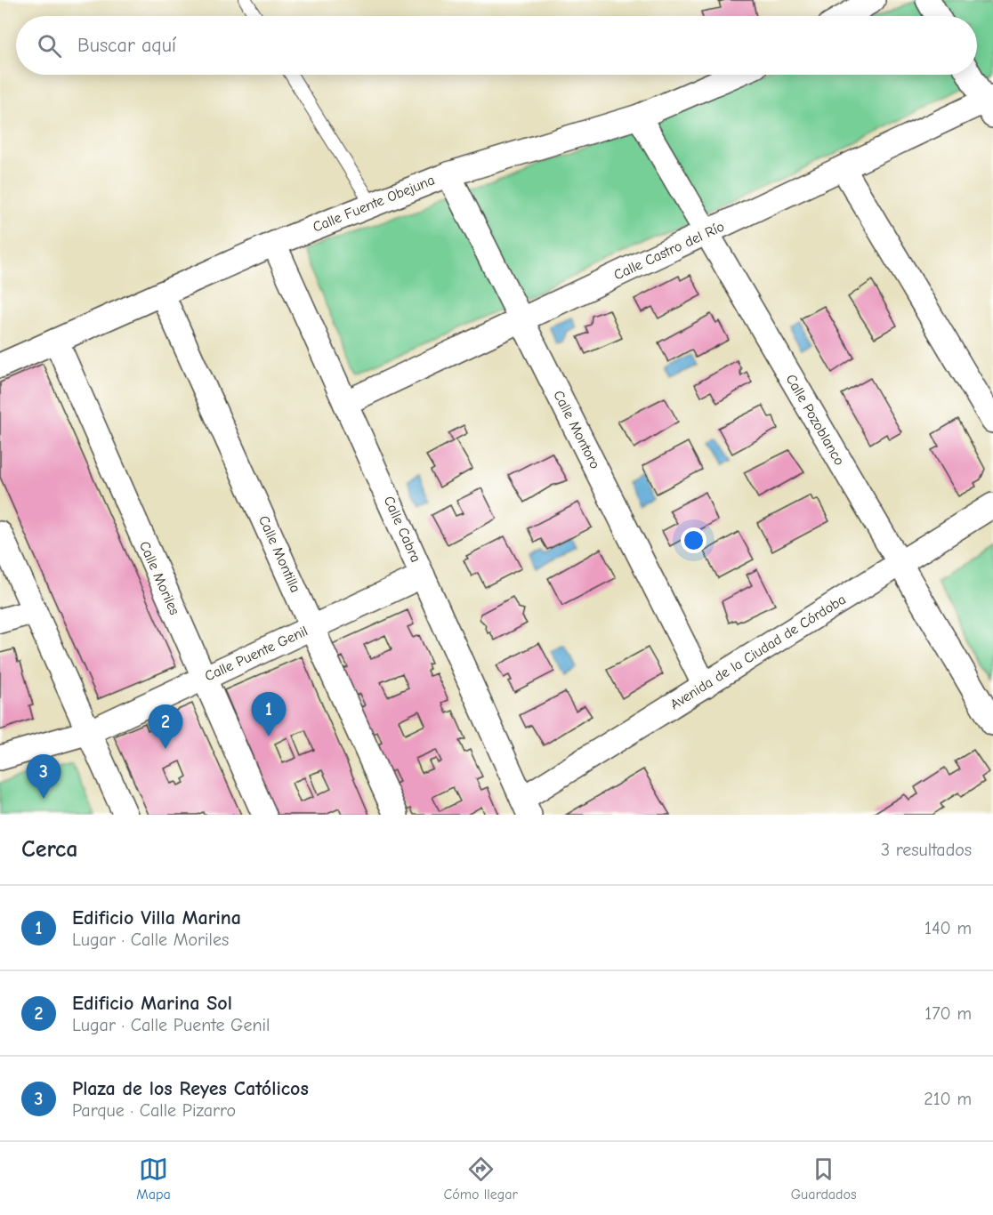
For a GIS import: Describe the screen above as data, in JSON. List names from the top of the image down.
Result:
{
  "streets": {
    "street": [
      "Calle Fuente Obejuna",
      "Calle Castro del Río",
      "Calle Pozoblanco",
      "Calle Montoro",
      "Calle Cabra",
      "Calle Montilla",
      "Calle Moriles",
      "Avenida de la Ciudad de Córdoba",
      "Calle Puente Genil"
    ]
  },
  "crossings": [
    ["Calle Fuente Obejuna", "Calle Pozoblanco"],
    ["Calle Fuente Obejuna", "Calle Montoro"],
    ["Calle Fuente Obejuna", "Calle Cabra"],
    ["Calle Fuente Obejuna", "Calle Montilla"],
    ["Calle Fuente Obejuna", "Calle Moriles"],
    ["Calle Castro del Río", "Calle Pozoblanco"],
    ["Calle Castro del Río", "Calle Montoro"],
    ["Calle Castro del Río", "Calle Cabra"],
    ["Calle Pozoblanco", "Avenida de la Ciudad de Córdoba"],
    ["Calle Montoro", "Avenida de la Ciudad de Córdoba"],
    ["Calle Cabra", "Avenida de la Ciudad de Córdoba"],
    ["Calle Cabra", "Calle Puente Genil"],
    ["Calle Montilla", "Calle Puente Genil"],
    ["Calle Moriles", "Calle Puente Genil"]
  ],
  "page": {
    "search": "Buscar aquí",
    "pins": ["1", "2", "3"],
    "heading": ["Cerca", "3 resultados"],
    "list": [
      {
        "mark": "1",
        "name": "Edificio Villa Marina",
        "note": "Lugar · Calle Moriles",
        "value": "140 m"
      },
      {
        "mark": "2",
        "name": "Edificio Marina Sol",
        "note": "Lugar · Calle Puente Genil",
        "value": "170 m"
      },
      {
        "mark": "3",
        "name": "Plaza de los Reyes Católicos",
        "note": "Parque · Calle Pizarro",
        "value": "210 m"
      }
    ],
    "nav": ["Mapa", "Cómo llegar", "Guardados"]
  }
}
